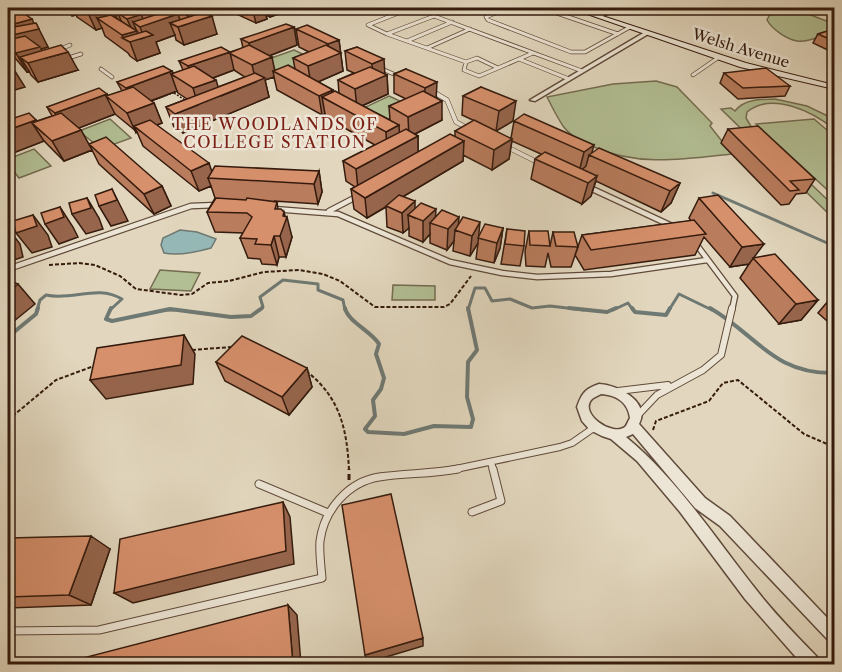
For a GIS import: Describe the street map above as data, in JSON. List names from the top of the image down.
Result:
{
  "streets": {
    "main road": ["Welsh Avenue"]
  },
  "districts": ["THE WOODLANDS OF COLLEGE STATION"]
}
